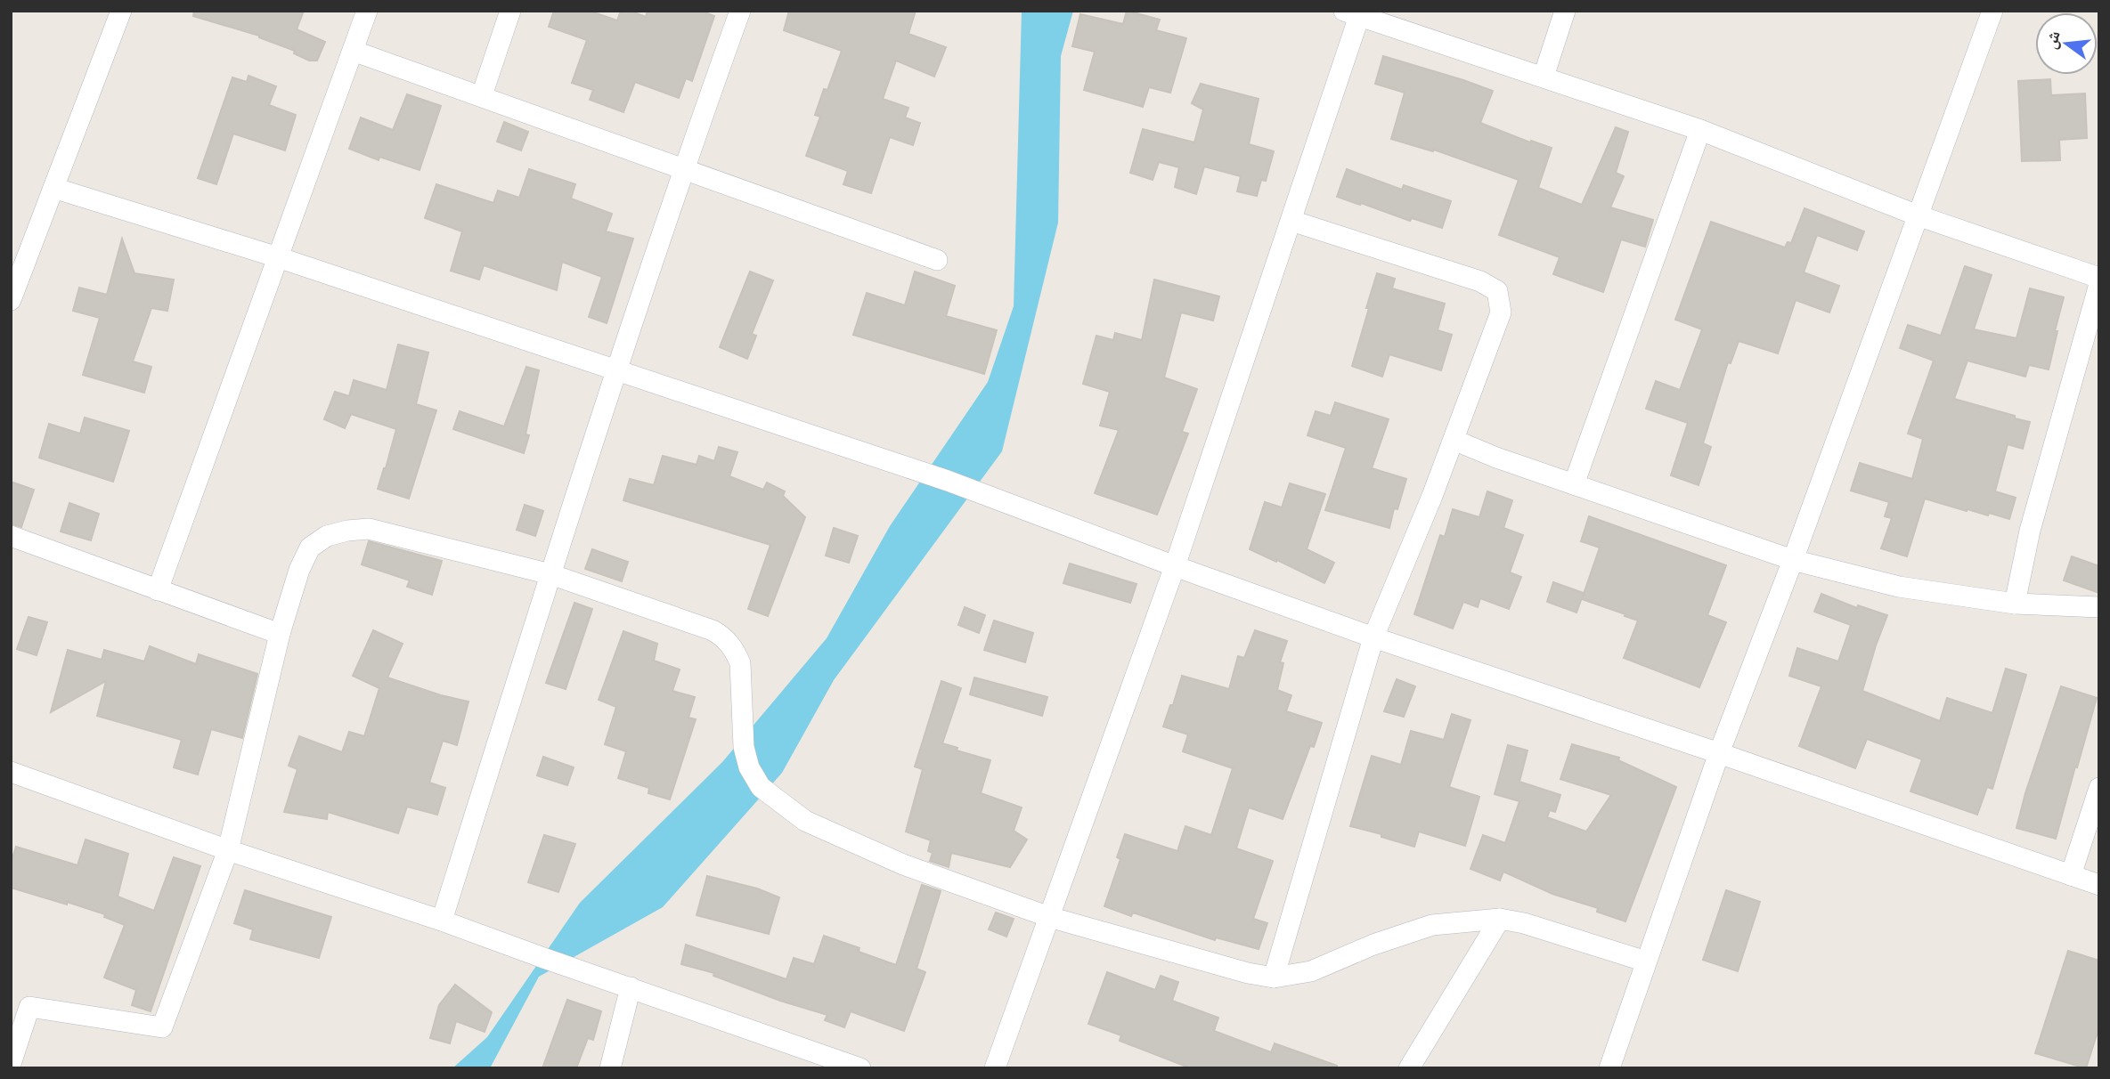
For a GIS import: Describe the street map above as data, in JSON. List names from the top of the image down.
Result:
{
  "north": "left"
}
